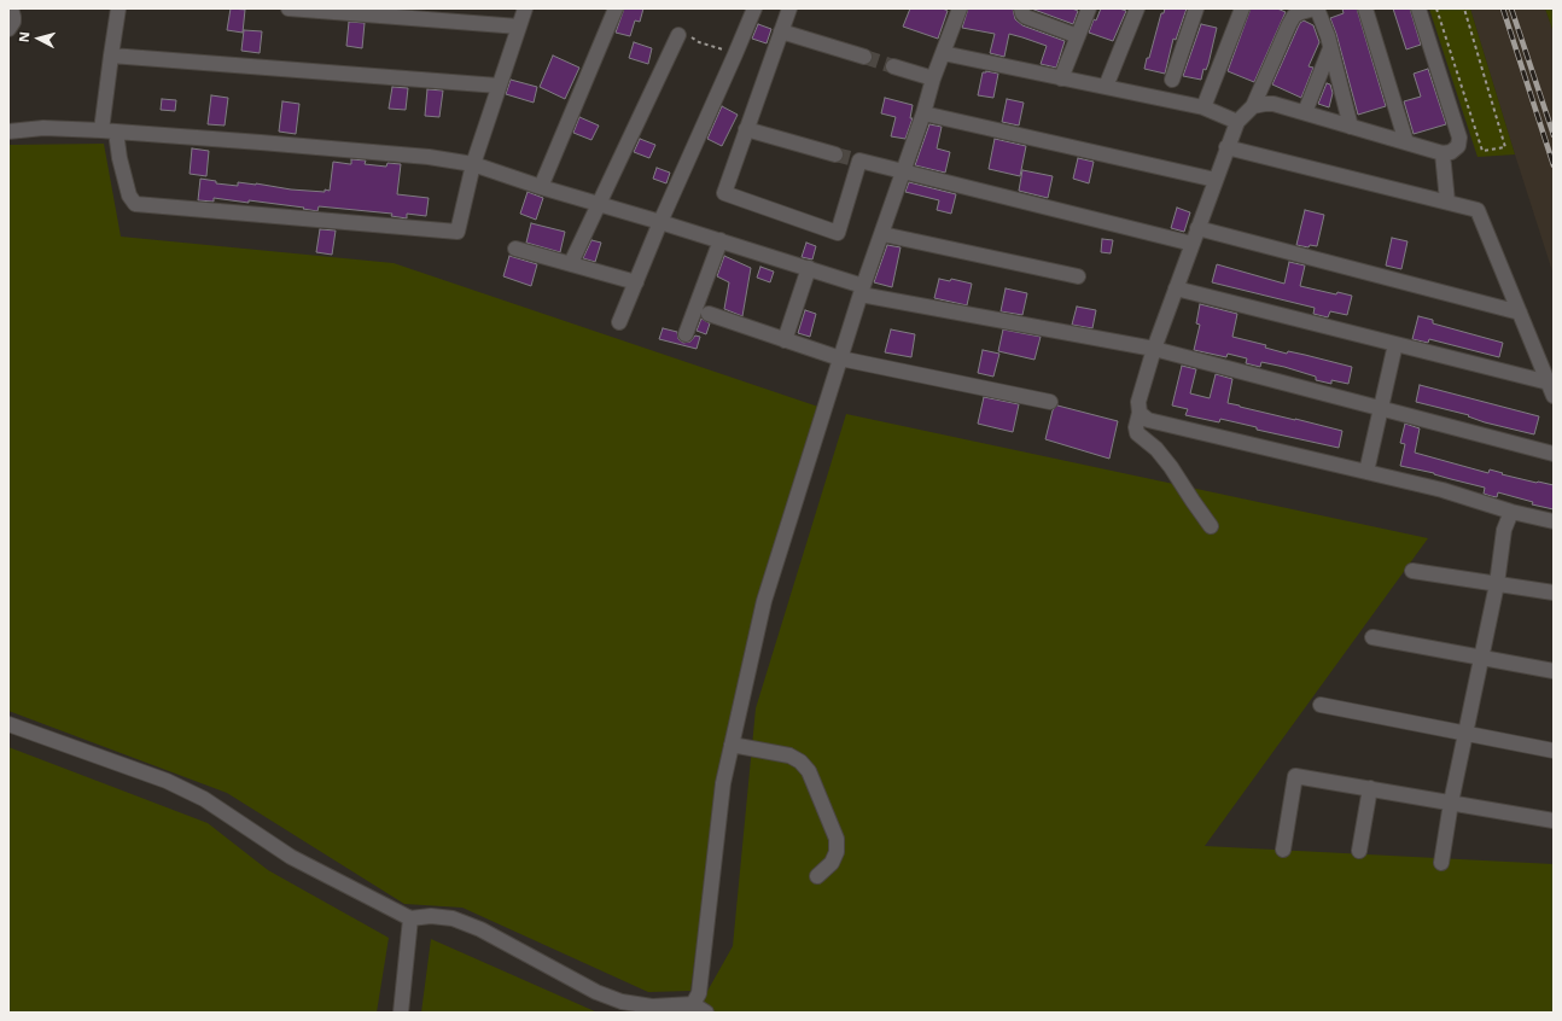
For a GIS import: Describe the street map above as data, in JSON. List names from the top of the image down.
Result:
{
  "north": "left"
}
